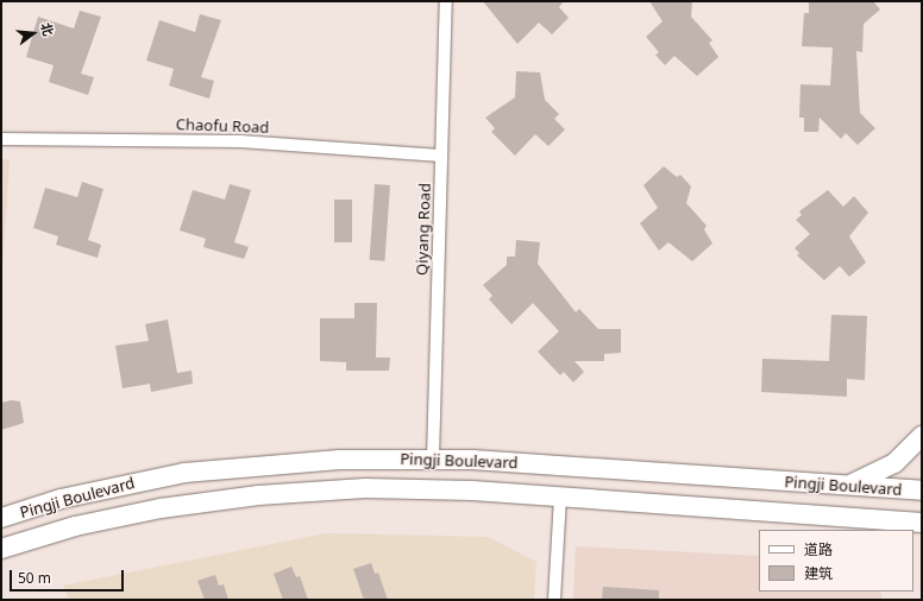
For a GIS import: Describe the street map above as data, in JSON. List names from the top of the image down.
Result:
{
  "streets": {
    "main road": ["Pingji Boulevard"],
    "street": ["Chaofu Road", "Qiyang Road"]
  },
  "crossings": [
    ["Chaofu Road", "Qiyang Road"],
    ["Qiyang Road", "Pingji Boulevard"]
  ],
  "legend": ["道路", "建筑"],
  "scale_bar": "50 m",
  "north": "right"
}
